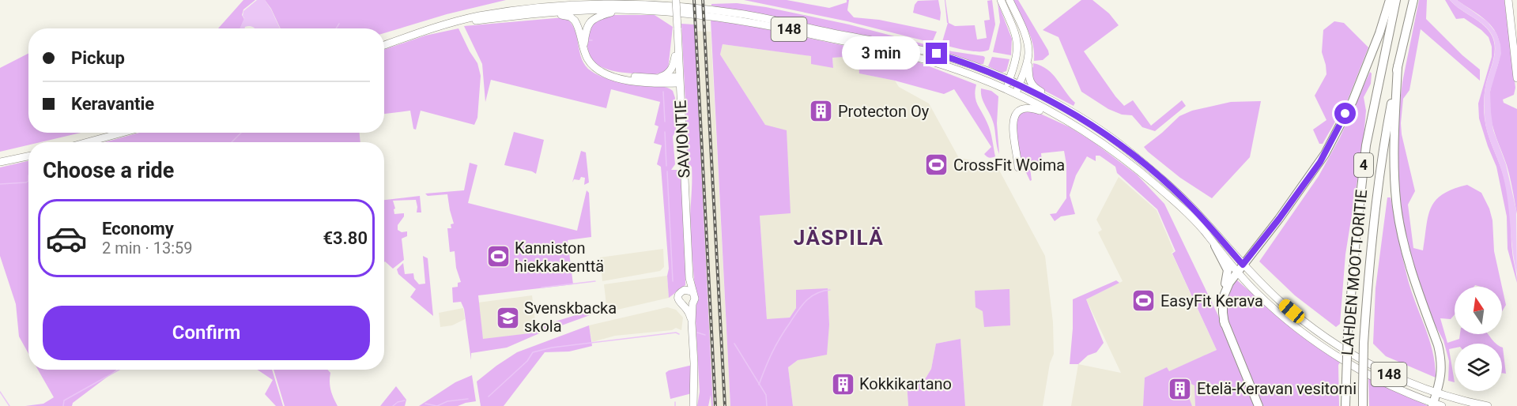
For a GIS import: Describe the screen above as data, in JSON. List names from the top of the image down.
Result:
{
  "streets": {
    "highway": ["4", "LAHDEN MOOTTORITIE"],
    "main road": ["148", "SAVIONTIE"]
  },
  "districts": ["JÄSPILÄ"],
  "places": {
    "building": ["Protecton Oy", "Kokkikartano", "Etelä-Keravan vesitorni"],
    "sports": ["CrossFit Woima", "Kanniston hiekkakenttä", "EasyFit Kerava"],
    "school or university": ["Svenskbacka skola"]
  },
  "north": "top",
  "page": {
    "banner": ["Pickup", "Keravantie"],
    "bubble": "3 min",
    "heading": "Choose a ride",
    "list": [
      {
        "name": "Economy",
        "note": "2 min · 13:59",
        "value": "€3.80"
      }
    ],
    "buttons": "Confirm"
  }
}
